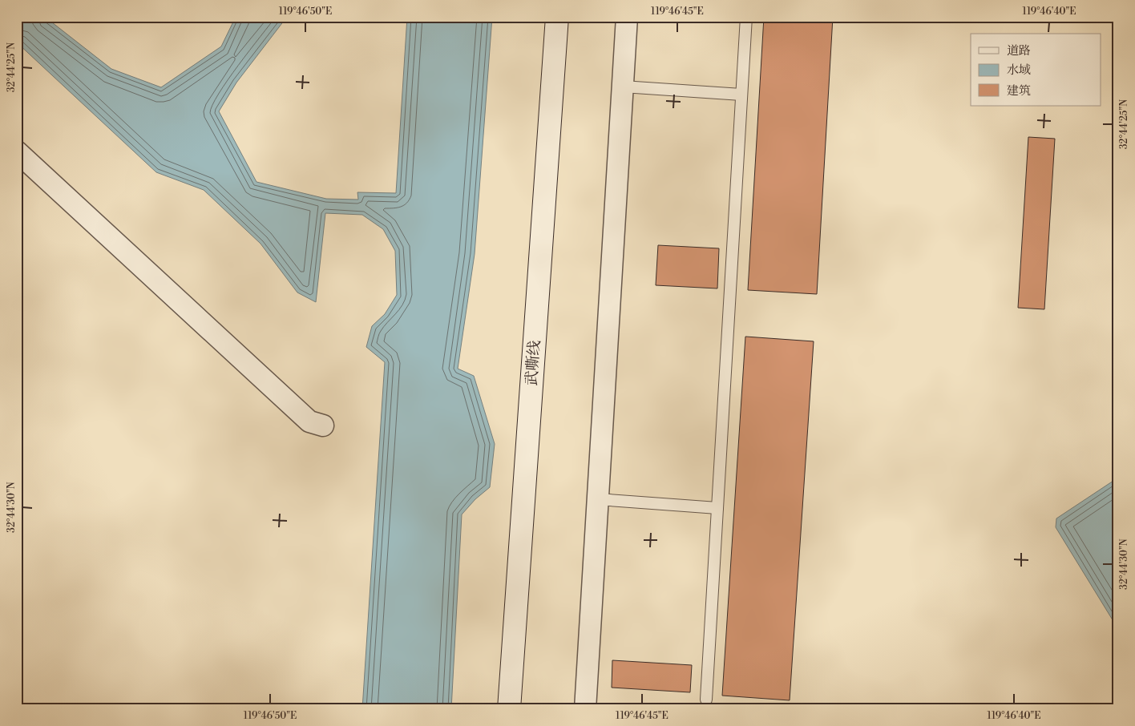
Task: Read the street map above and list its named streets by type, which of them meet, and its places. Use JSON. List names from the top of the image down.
{
  "streets": {
    "main road": ["武嘶线"]
  },
  "legend": ["道路", "水域", "建筑"],
  "coordinates": [
    "119°46'50\"E",
    "119°46'45\"E",
    "119°46'40\"E",
    "32°44'25\"N",
    "32°44'30\"N"
  ]
}
